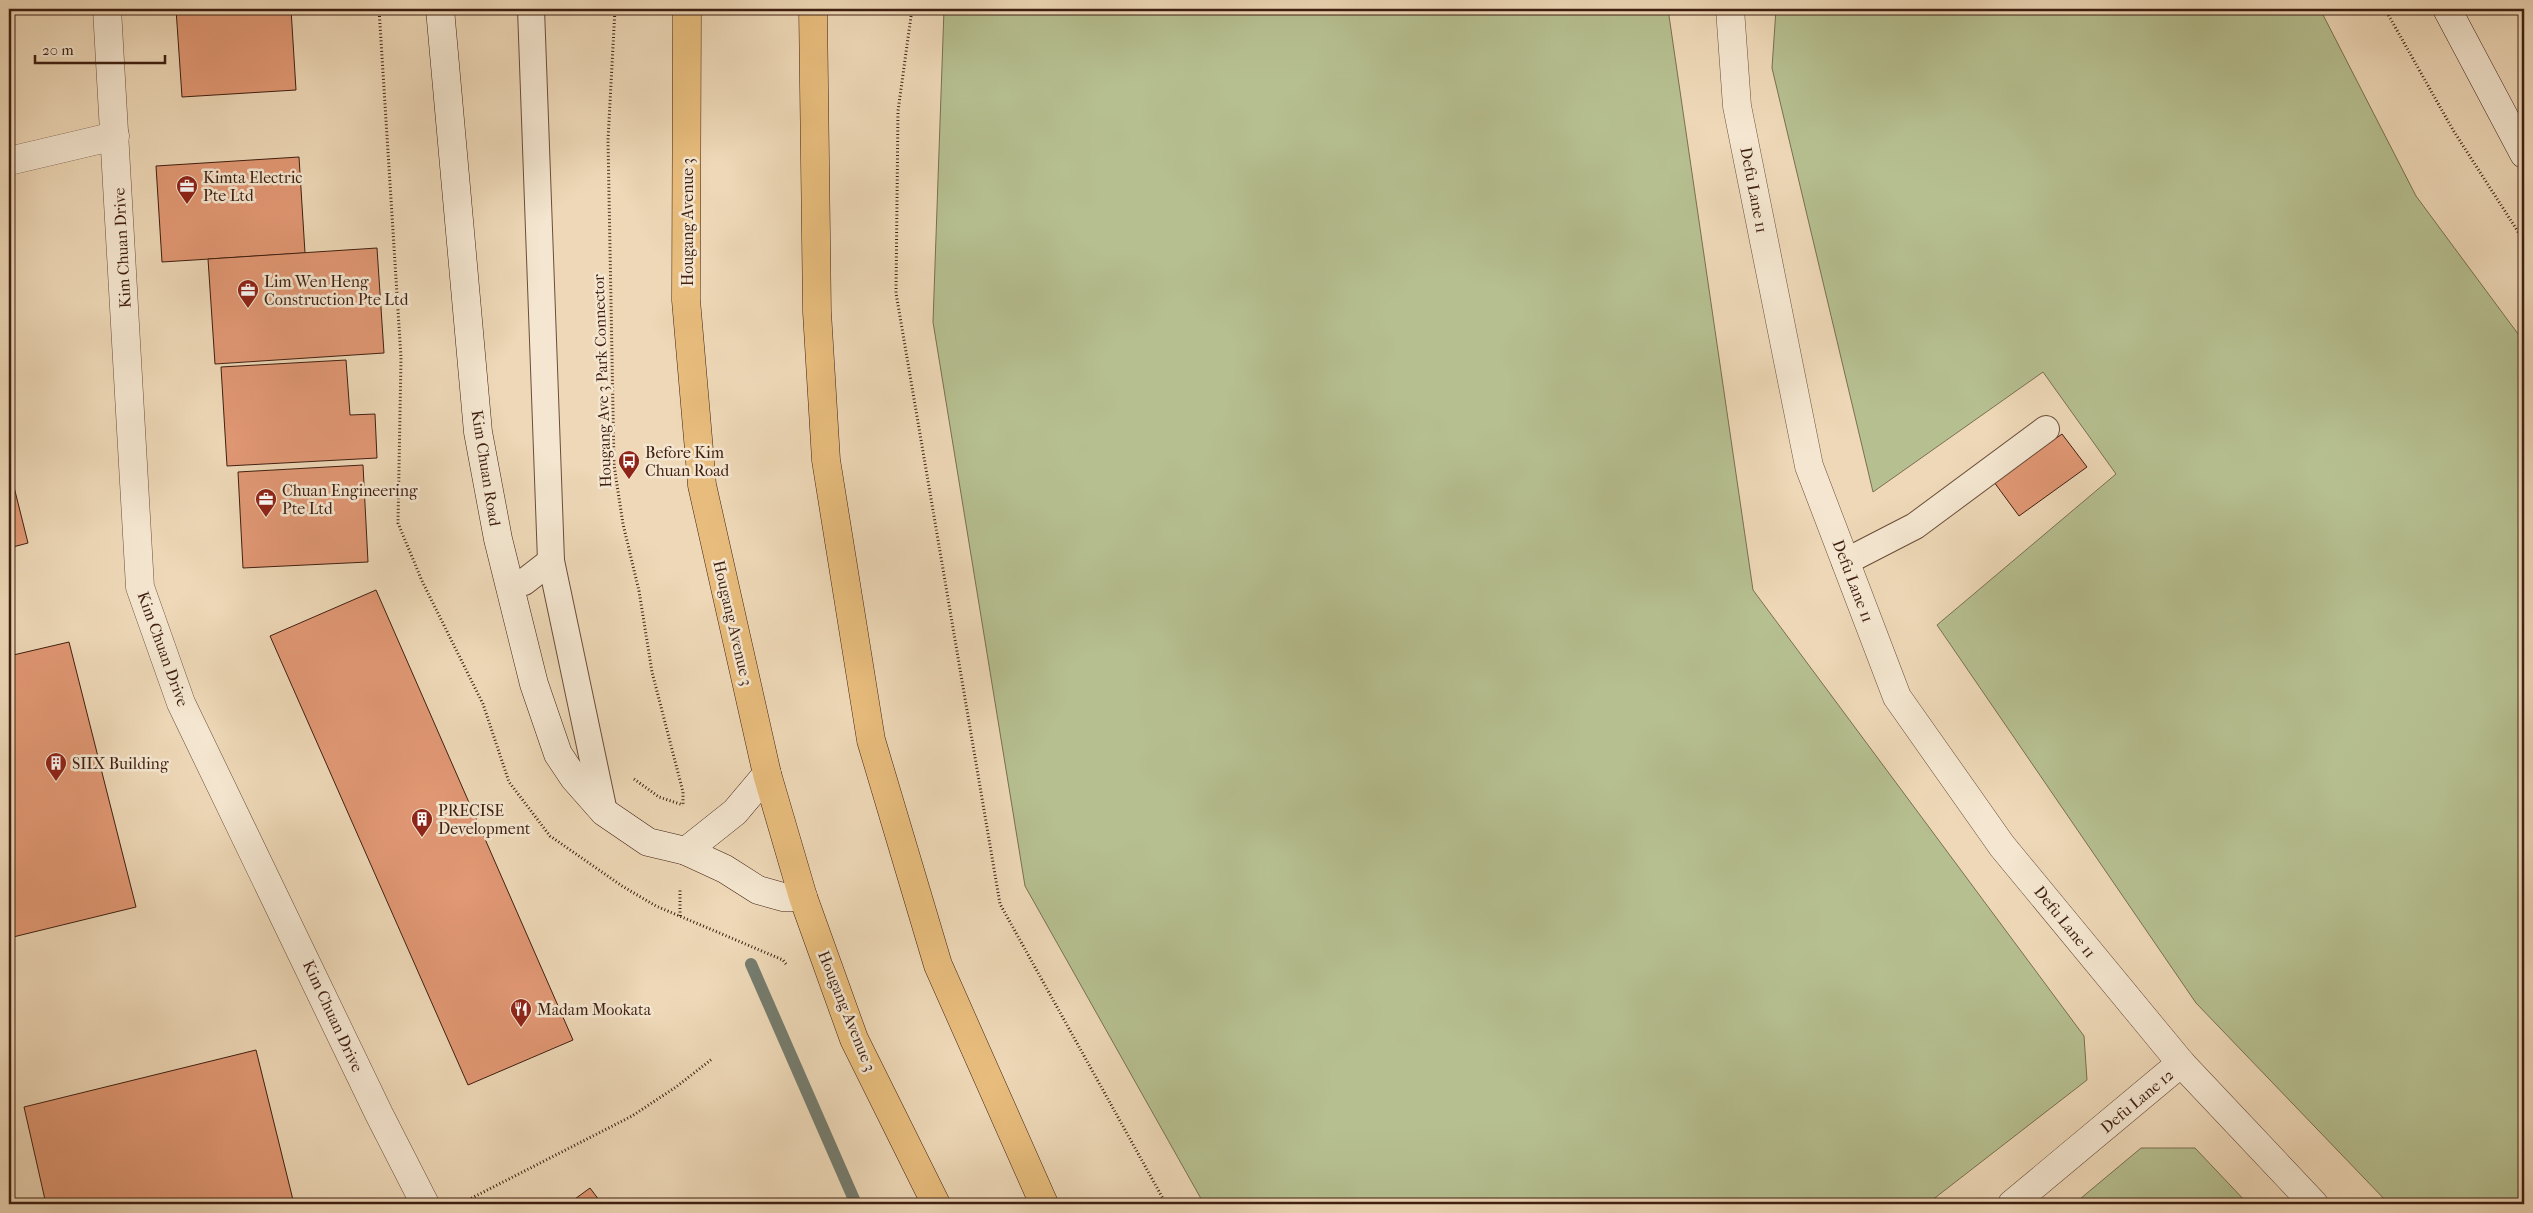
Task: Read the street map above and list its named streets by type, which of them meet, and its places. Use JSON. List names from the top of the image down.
{
  "streets": {
    "highway": ["Hougang Avenue 3"],
    "street": [
      "Defu Lane 11",
      "Kim Chuan Drive",
      "Kim Chuan Road",
      "Defu Lane 12"
    ],
    "path": ["Hougang Ave 3 Park Connector"]
  },
  "crossings": [
    ["Defu Lane 11", "Defu Lane 12"],
    ["Hougang Avenue 3", "Kim Chuan Road"]
  ],
  "places": {
    "office": ["Kimta Electric Pte Ltd", "Lim Wen Heng Construction Pte Ltd", "Chuan Engineering Pte Ltd"],
    "bus stop": ["Before Kim Chuan Road"],
    "building": ["SIIX Building", "PRECISE Development"],
    "restaurant": ["Madam Mookata"]
  },
  "scale_bar": "20 m"
}
